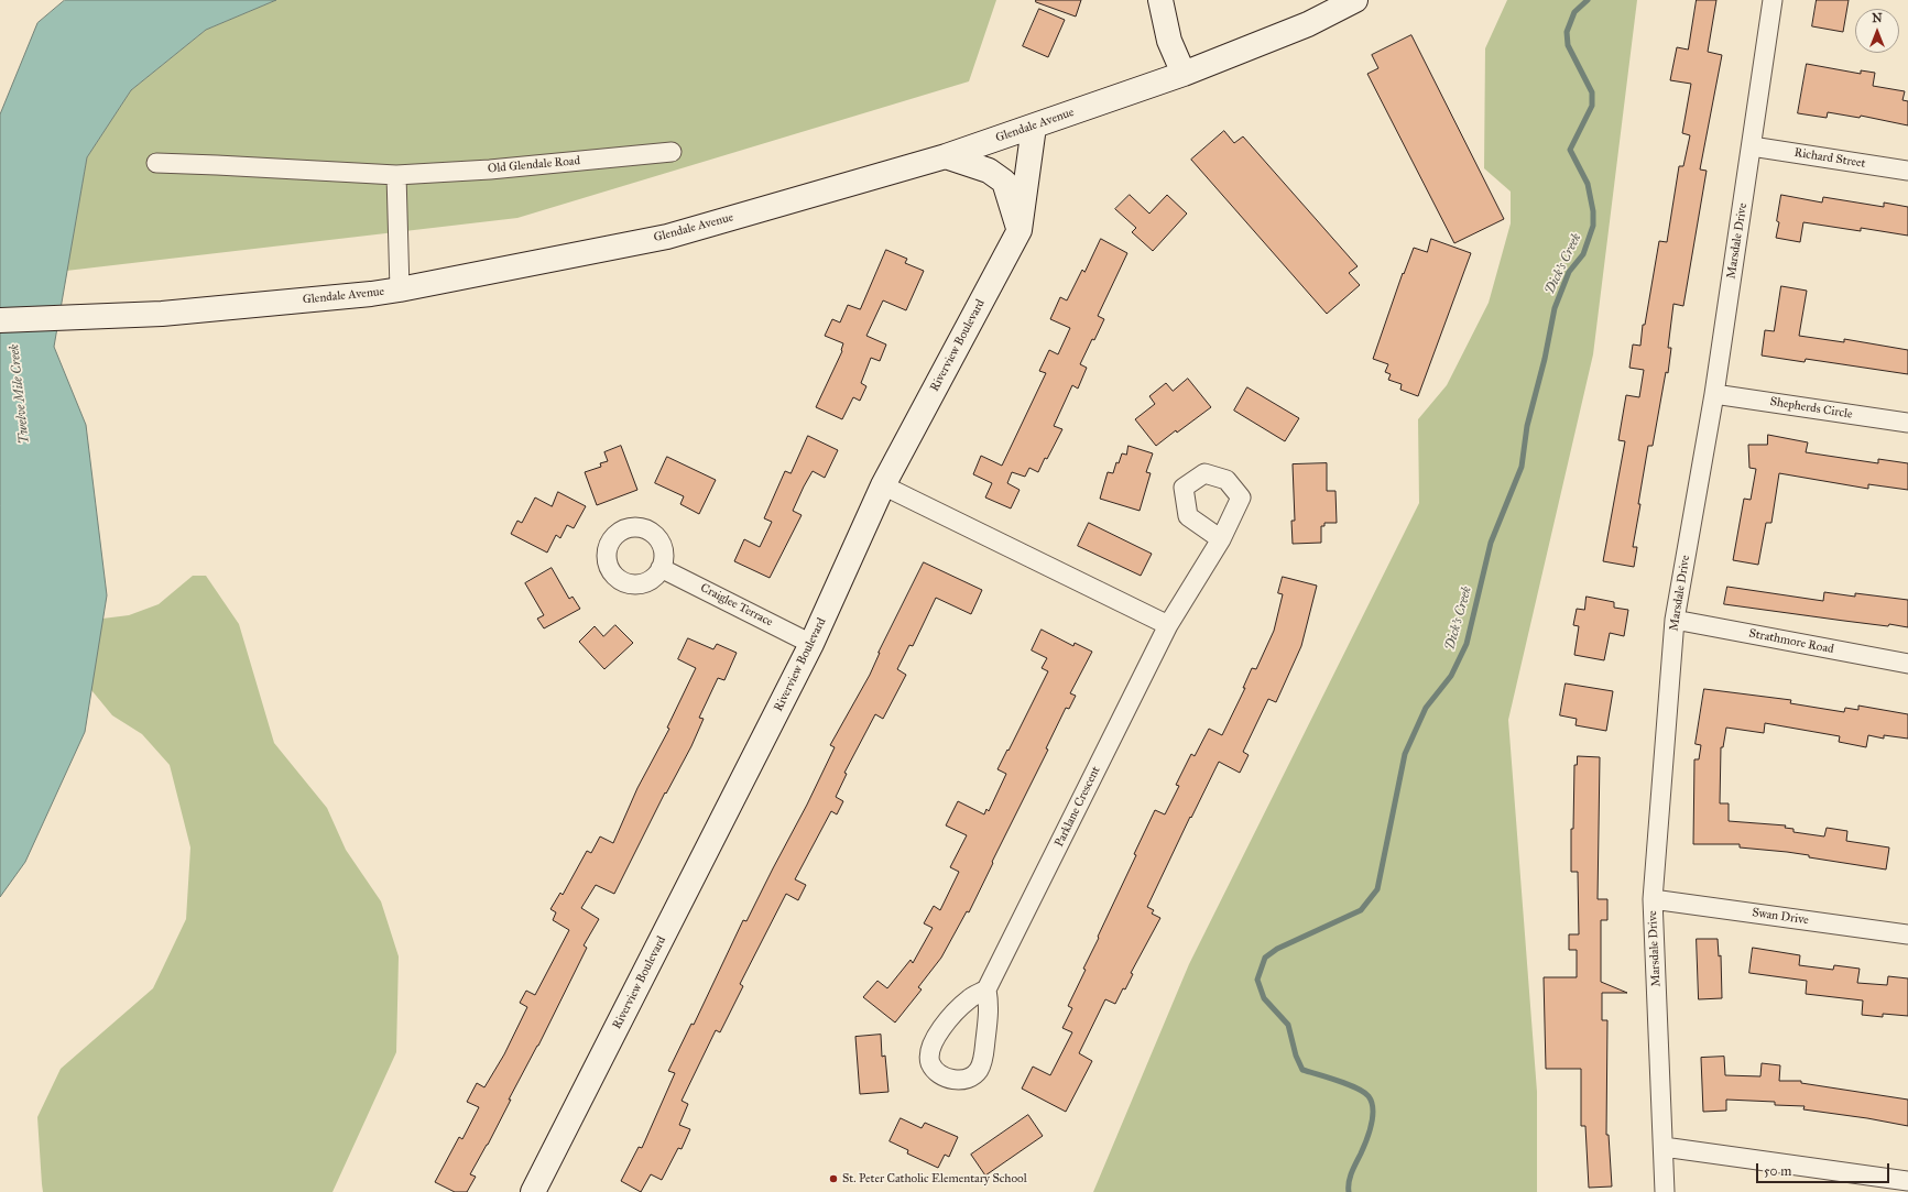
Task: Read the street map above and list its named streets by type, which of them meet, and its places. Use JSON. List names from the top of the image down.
{
  "streets": {
    "main road": ["Glendale Avenue", "Riverview Boulevard"],
    "street": [
      "Richard Street",
      "Old Glendale Road",
      "Marsdale Drive",
      "Shepherds Circle",
      "Craiglee Terrace",
      "Strathmore Road",
      "Parklane Crescent",
      "Swan Drive"
    ]
  },
  "crossings": [
    ["Glendale Avenue", "Riverview Boulevard"],
    ["Richard Street", "Marsdale Drive"],
    ["Marsdale Drive", "Shepherds Circle"],
    ["Marsdale Drive", "Strathmore Road"],
    ["Marsdale Drive", "Swan Drive"],
    ["Riverview Boulevard", "Craiglee Terrace"]
  ],
  "water": ["Dick's Creek", "Twelve Mile Creek"],
  "places": ["St. Peter Catholic Elementary School"],
  "scale_bar": "50 m",
  "north": "top"
}
